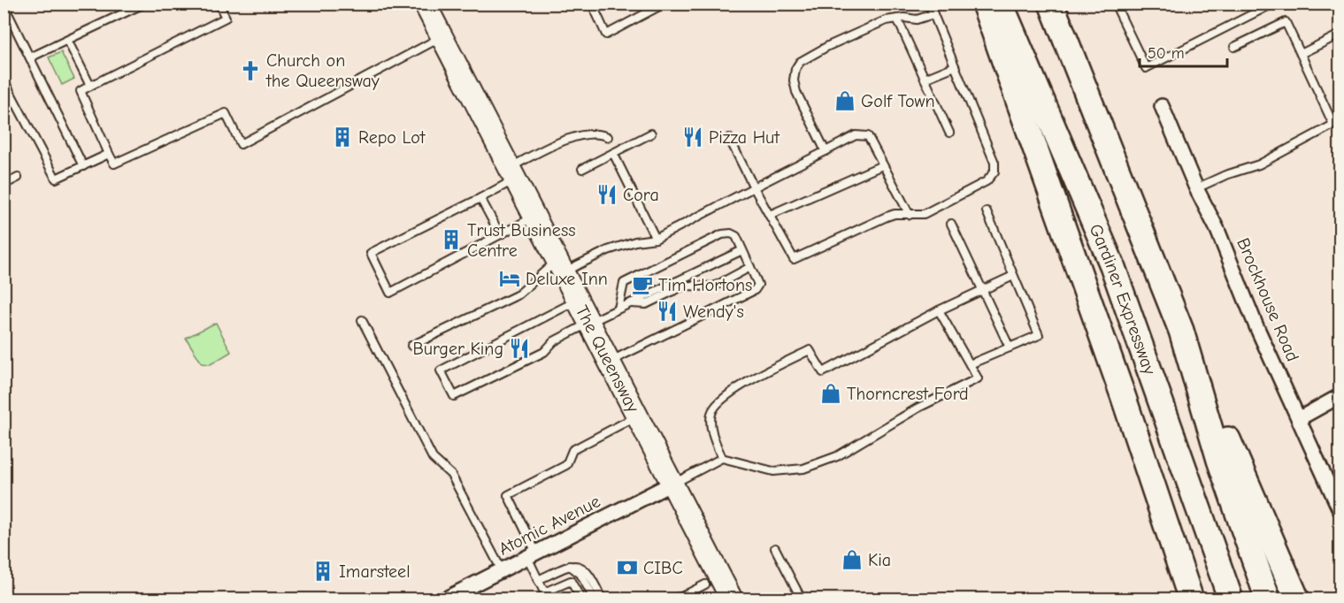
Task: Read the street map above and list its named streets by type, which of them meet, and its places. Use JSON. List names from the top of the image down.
{
  "streets": {
    "highway": ["Gardiner Expressway"],
    "main road": ["The Queensway"],
    "street": ["Brockhouse Road", "Atomic Avenue"]
  },
  "crossings": [
    ["The Queensway", "Atomic Avenue"]
  ],
  "places": {
    "church": ["Church on the Queensway"],
    "shop": ["Golf Town", "Thorncrest Ford", "Kia"],
    "building": ["Repo Lot", "Trust Business Centre", "Imarsteel"],
    "restaurant": [
      "Pizza Hut",
      "Cora",
      "Wendy's",
      "Burger King"
    ],
    "hotel": ["Deluxe Inn"],
    "cafe": ["Tim Hortons"],
    "bank": ["CIBC"]
  },
  "scale_bar": "50 m"
}
